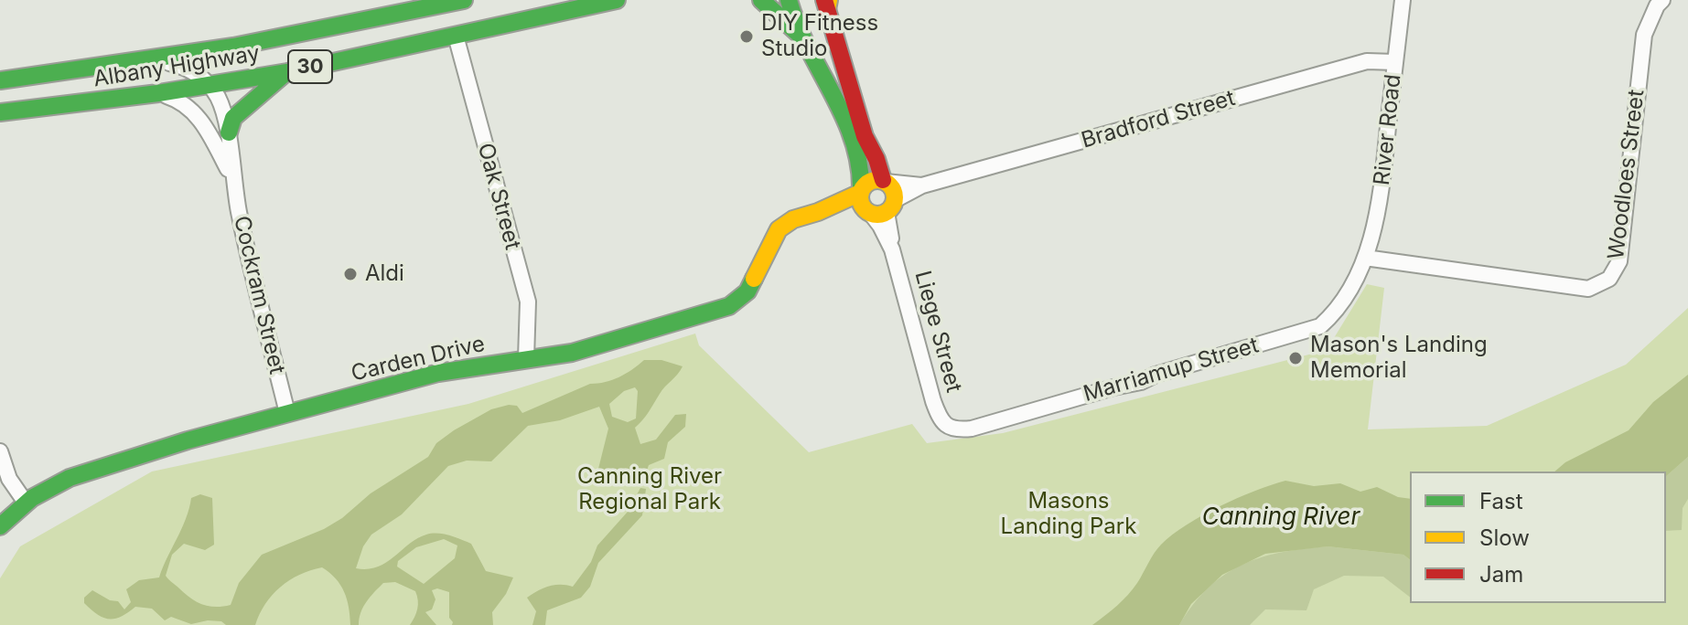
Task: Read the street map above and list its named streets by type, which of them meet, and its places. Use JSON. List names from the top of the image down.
{
  "streets": {
    "main road": [
      "Albany Highway",
      "30",
      "Liege Street",
      "Carden Drive"
    ],
    "street": [
      "Bradford Street",
      "River Road",
      "Woodloes Street",
      "Oak Street",
      "Cockram Street",
      "Marriamup Street"
    ]
  },
  "crossings": [
    ["Albany Highway", "Oak Street"],
    ["Albany Highway", "Cockram Street"],
    ["Bradford Street", "River Road"],
    ["Bradford Street", "Liege Street"],
    ["Bradford Street", "Carden Drive"],
    ["River Road", "Woodloes Street"],
    ["River Road", "Marriamup Street"],
    ["Woodloes Street", "Marriamup Street"],
    ["Oak Street", "Carden Drive"],
    ["Cockram Street", "Carden Drive"],
    ["Liege Street", "Carden Drive"],
    ["Liege Street", "Marriamup Street"]
  ],
  "water": ["Canning River"],
  "parks": ["Canning River Regional Park", "Masons Landing Park"],
  "places": ["DIY Fitness Studio", "Aldi", "Mason's Landing Memorial"],
  "legend": ["Fast", "Slow", "Jam"]
}
